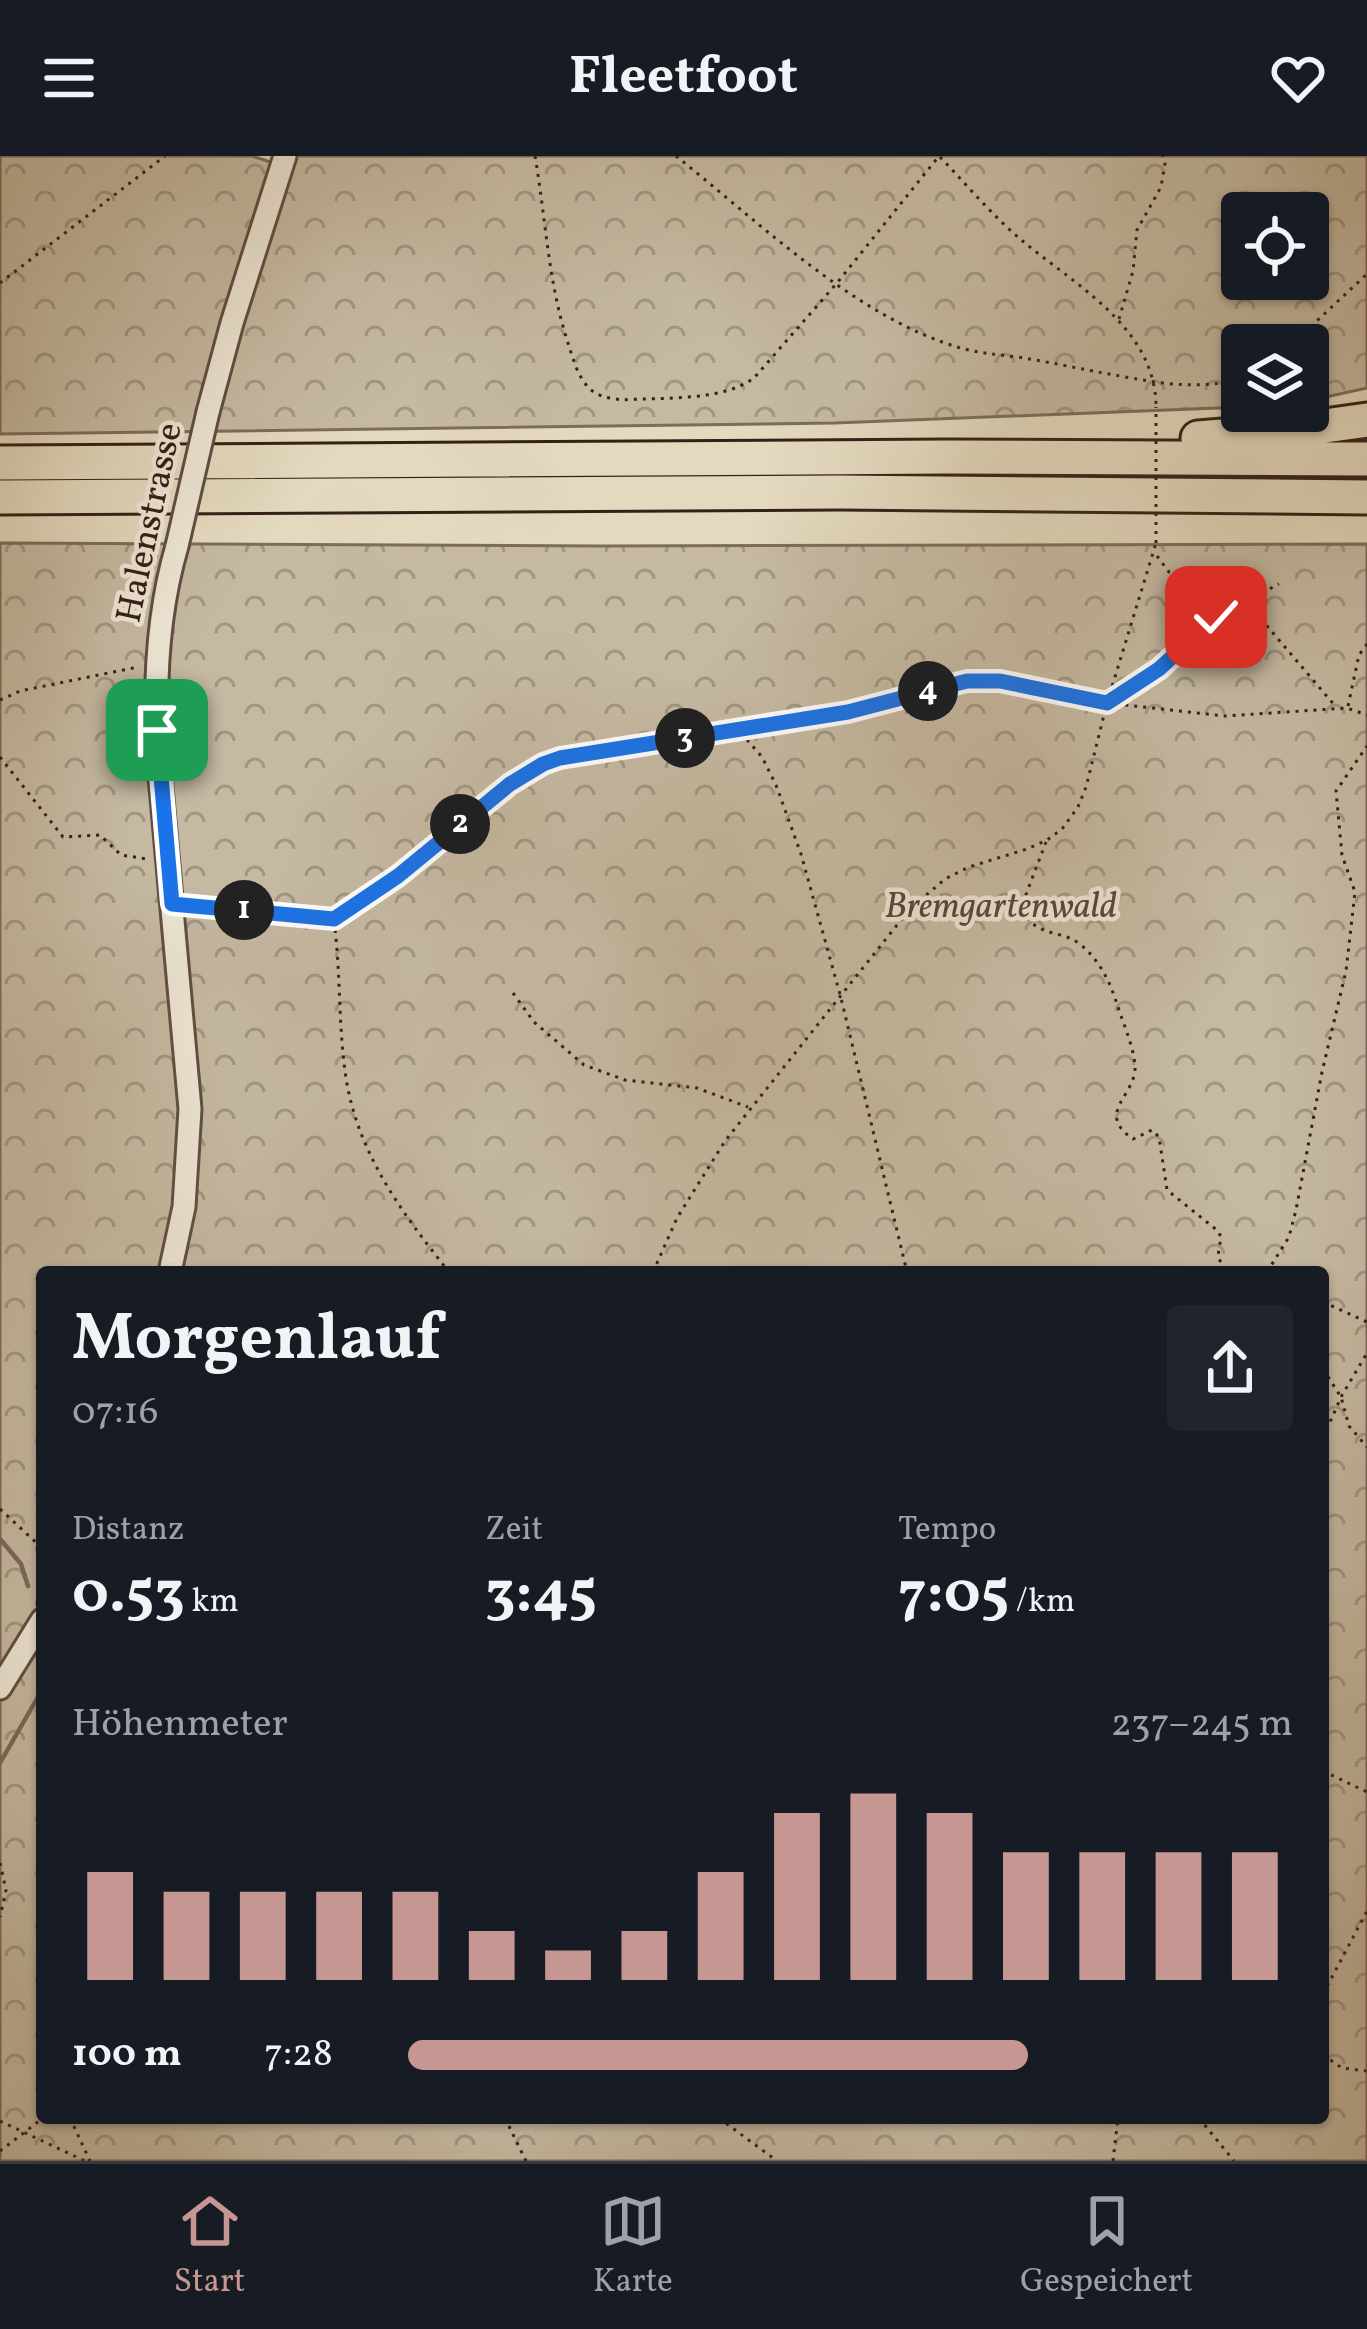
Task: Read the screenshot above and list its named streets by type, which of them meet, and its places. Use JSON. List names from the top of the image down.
{
  "streets": {
    "street": ["Halenstrasse"]
  },
  "parks": ["Bremgartenwald"],
  "page": {
    "header": "Fleetfoot",
    "pins": [
      "4",
      "3",
      "2",
      "1"
    ],
    "heading": ["Morgenlauf", "07:16"],
    "stats": [
      ["Distanz", "0.53 km"],
      ["Zeit", "3:45"],
      ["Tempo", "7:05 /km"]
    ],
    "chart": ["Höhenmeter", "237–245 m"],
    "list": [
      {
        "name": "100 m",
        "note": "7:28"
      }
    ],
    "tabs": ["Start", "Karte", "Gespeichert"]
  }
}
